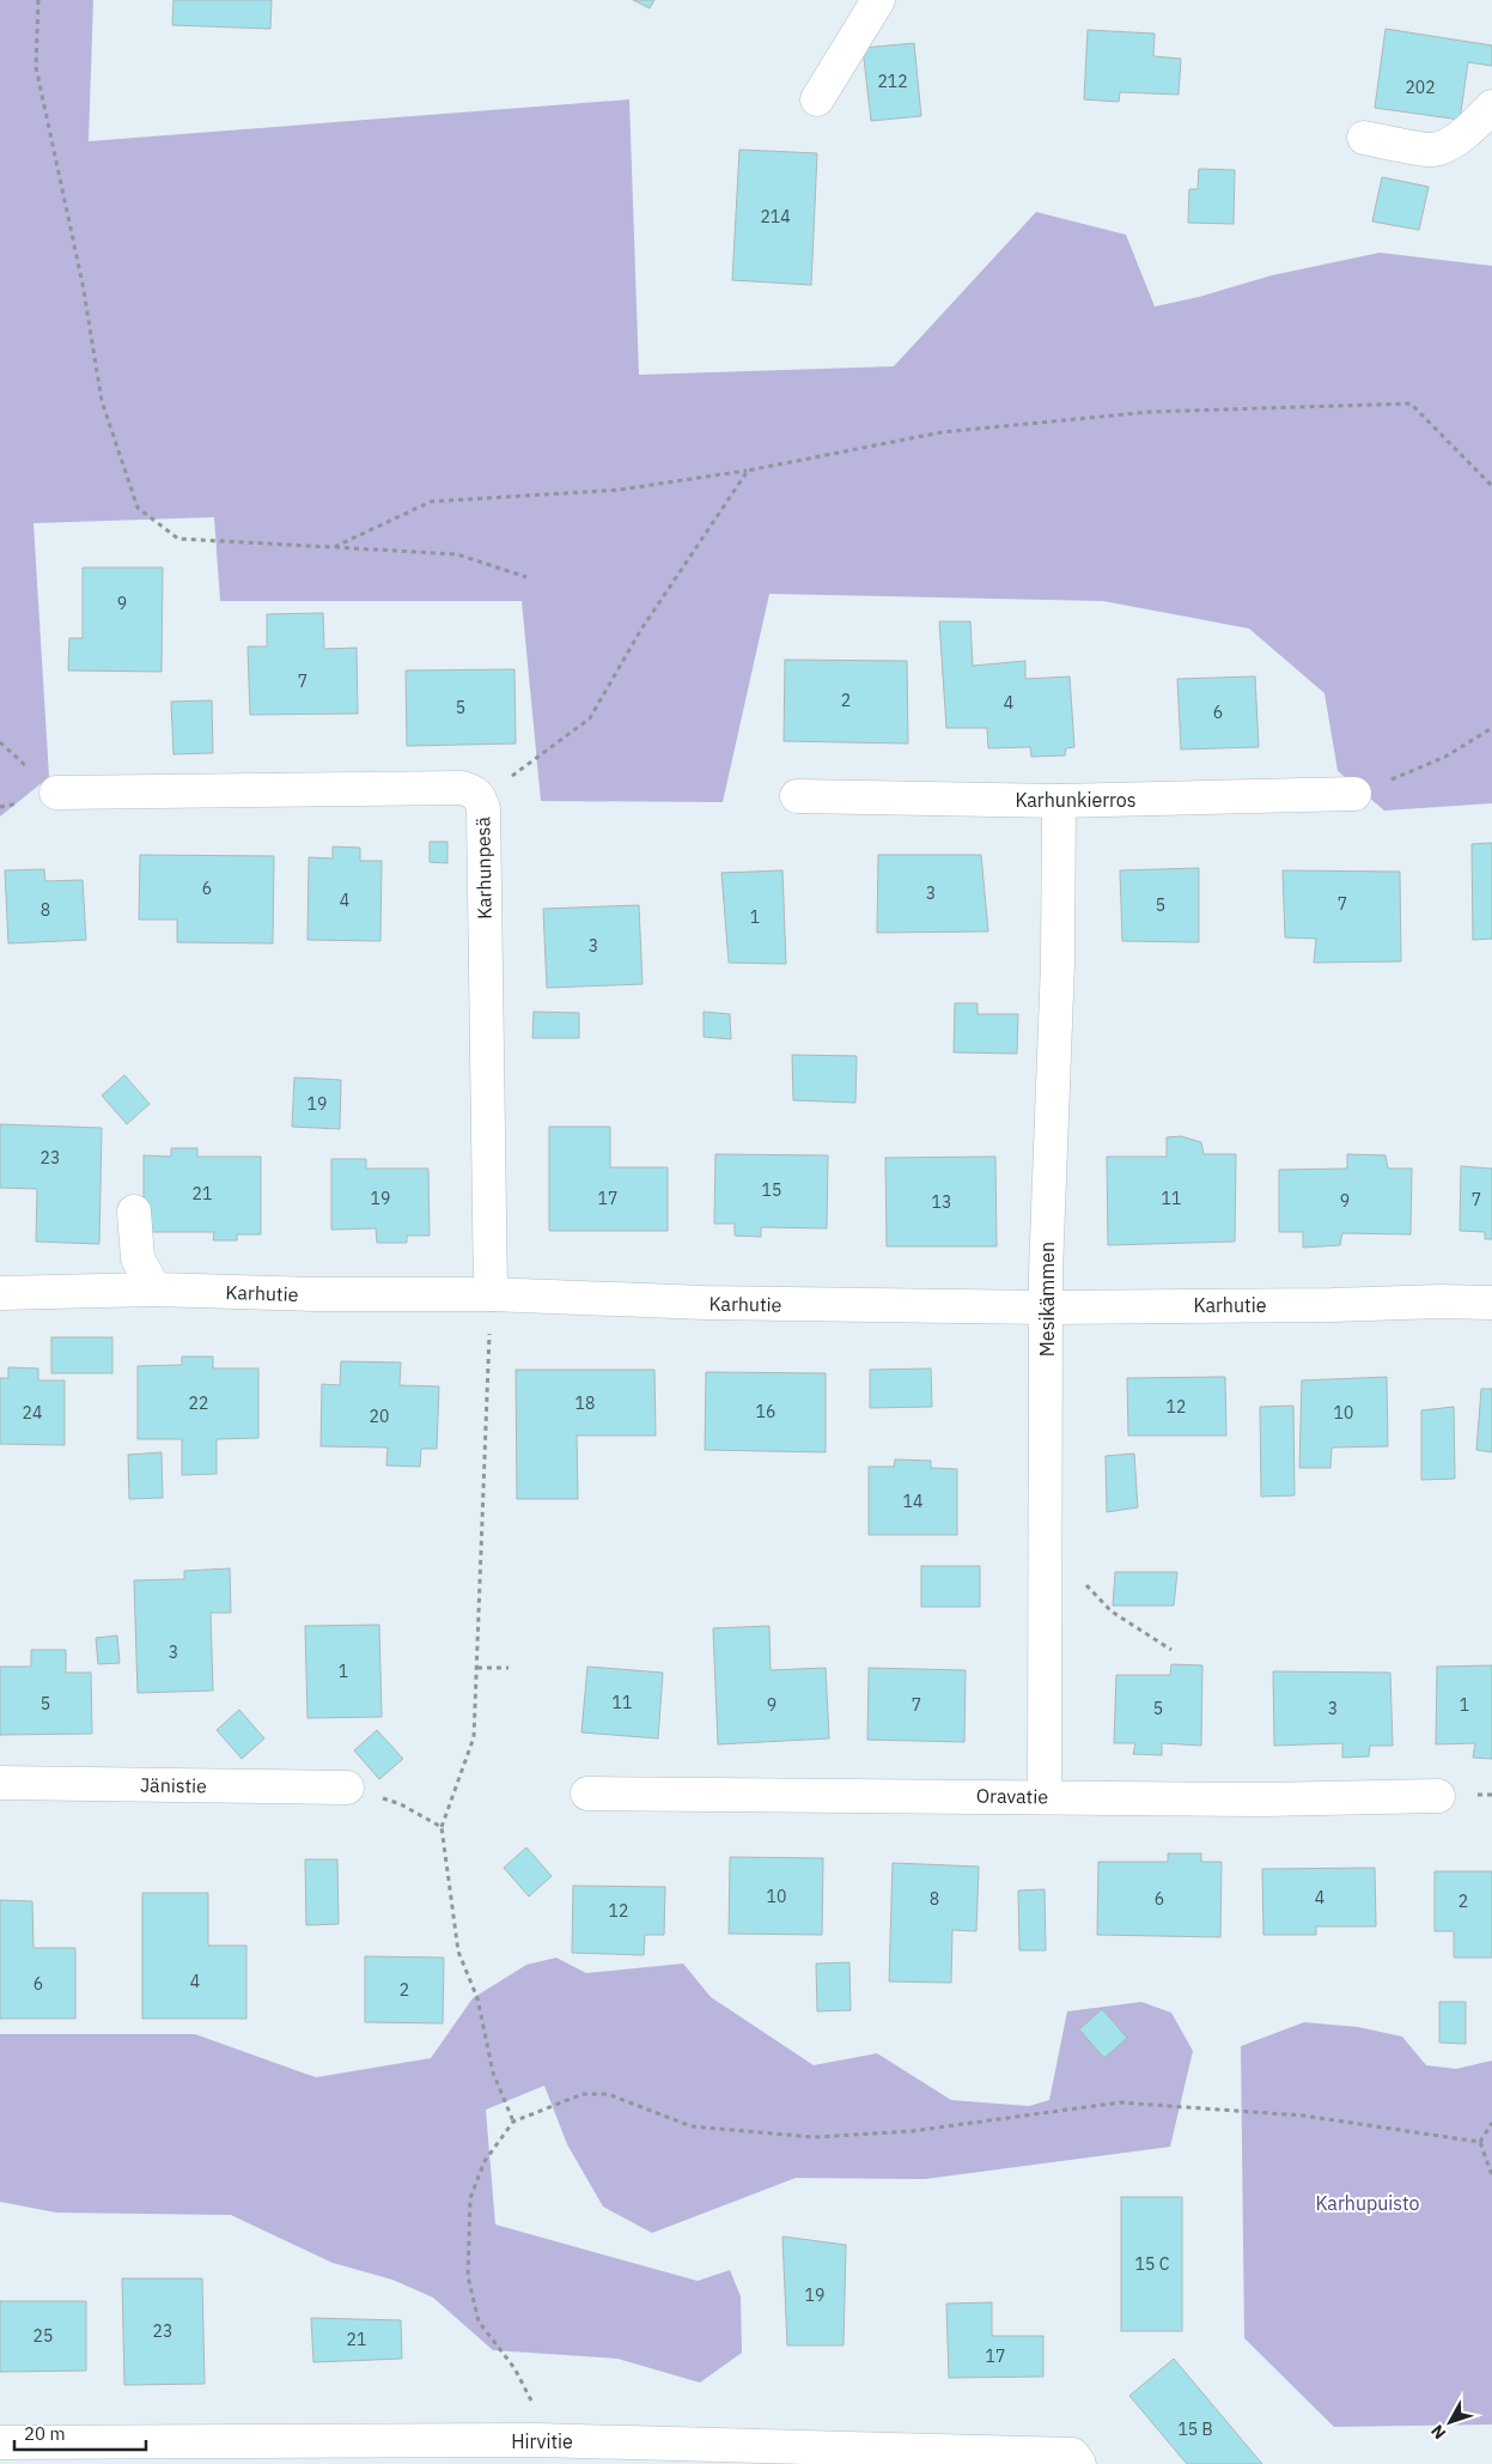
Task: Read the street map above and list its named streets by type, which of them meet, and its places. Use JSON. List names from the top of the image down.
{
  "streets": {
    "street": [
      "Karhunkierros",
      "Karhunpesä",
      "Karhutie",
      "Mesikämmen",
      "Jänistie",
      "Oravatie",
      "Hirvitie"
    ]
  },
  "crossings": [
    ["Karhunkierros", "Mesikämmen"],
    ["Karhunpesä", "Karhutie"],
    ["Karhutie", "Mesikämmen"],
    ["Mesikämmen", "Oravatie"]
  ],
  "parks": ["Karhupuisto"],
  "house_numbers": [
    "212",
    "202",
    "214",
    "9",
    "7",
    "2",
    "4",
    "5",
    "6",
    "6",
    "3",
    "4",
    "7",
    "5",
    "8",
    "1",
    "3",
    "19",
    "23",
    "15",
    "21",
    "19",
    "17",
    "11",
    "7",
    "9",
    "13",
    "22",
    "18",
    "12",
    "16",
    "24",
    "10",
    "20",
    "14",
    "3",
    "1",
    "11",
    "5",
    "9",
    "7",
    "1",
    "5",
    "3",
    "10",
    "4",
    "8",
    "6",
    "2",
    "12",
    "4",
    "6",
    "2",
    "15 C",
    "19",
    "23",
    "25",
    "21",
    "17",
    "15 B"
  ],
  "scale_bar": "20 m",
  "north": "bottom left"
}
